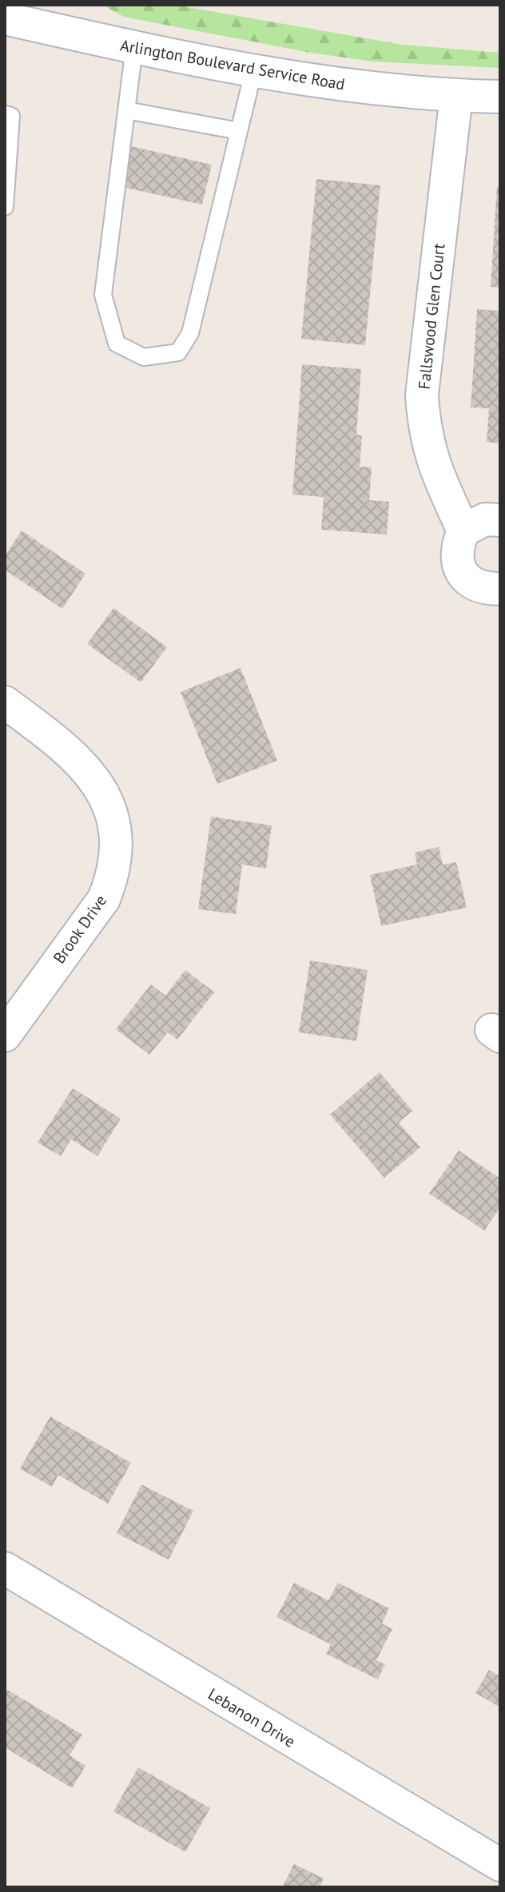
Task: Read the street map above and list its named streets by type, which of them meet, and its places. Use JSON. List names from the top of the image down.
{
  "streets": {
    "street": [
      "Arlington Boulevard Service Road",
      "Fallswood Glen Court",
      "Brook Drive",
      "Lebanon Drive"
    ]
  },
  "crossings": [
    ["Arlington Boulevard Service Road", "Fallswood Glen Court"]
  ]
}
